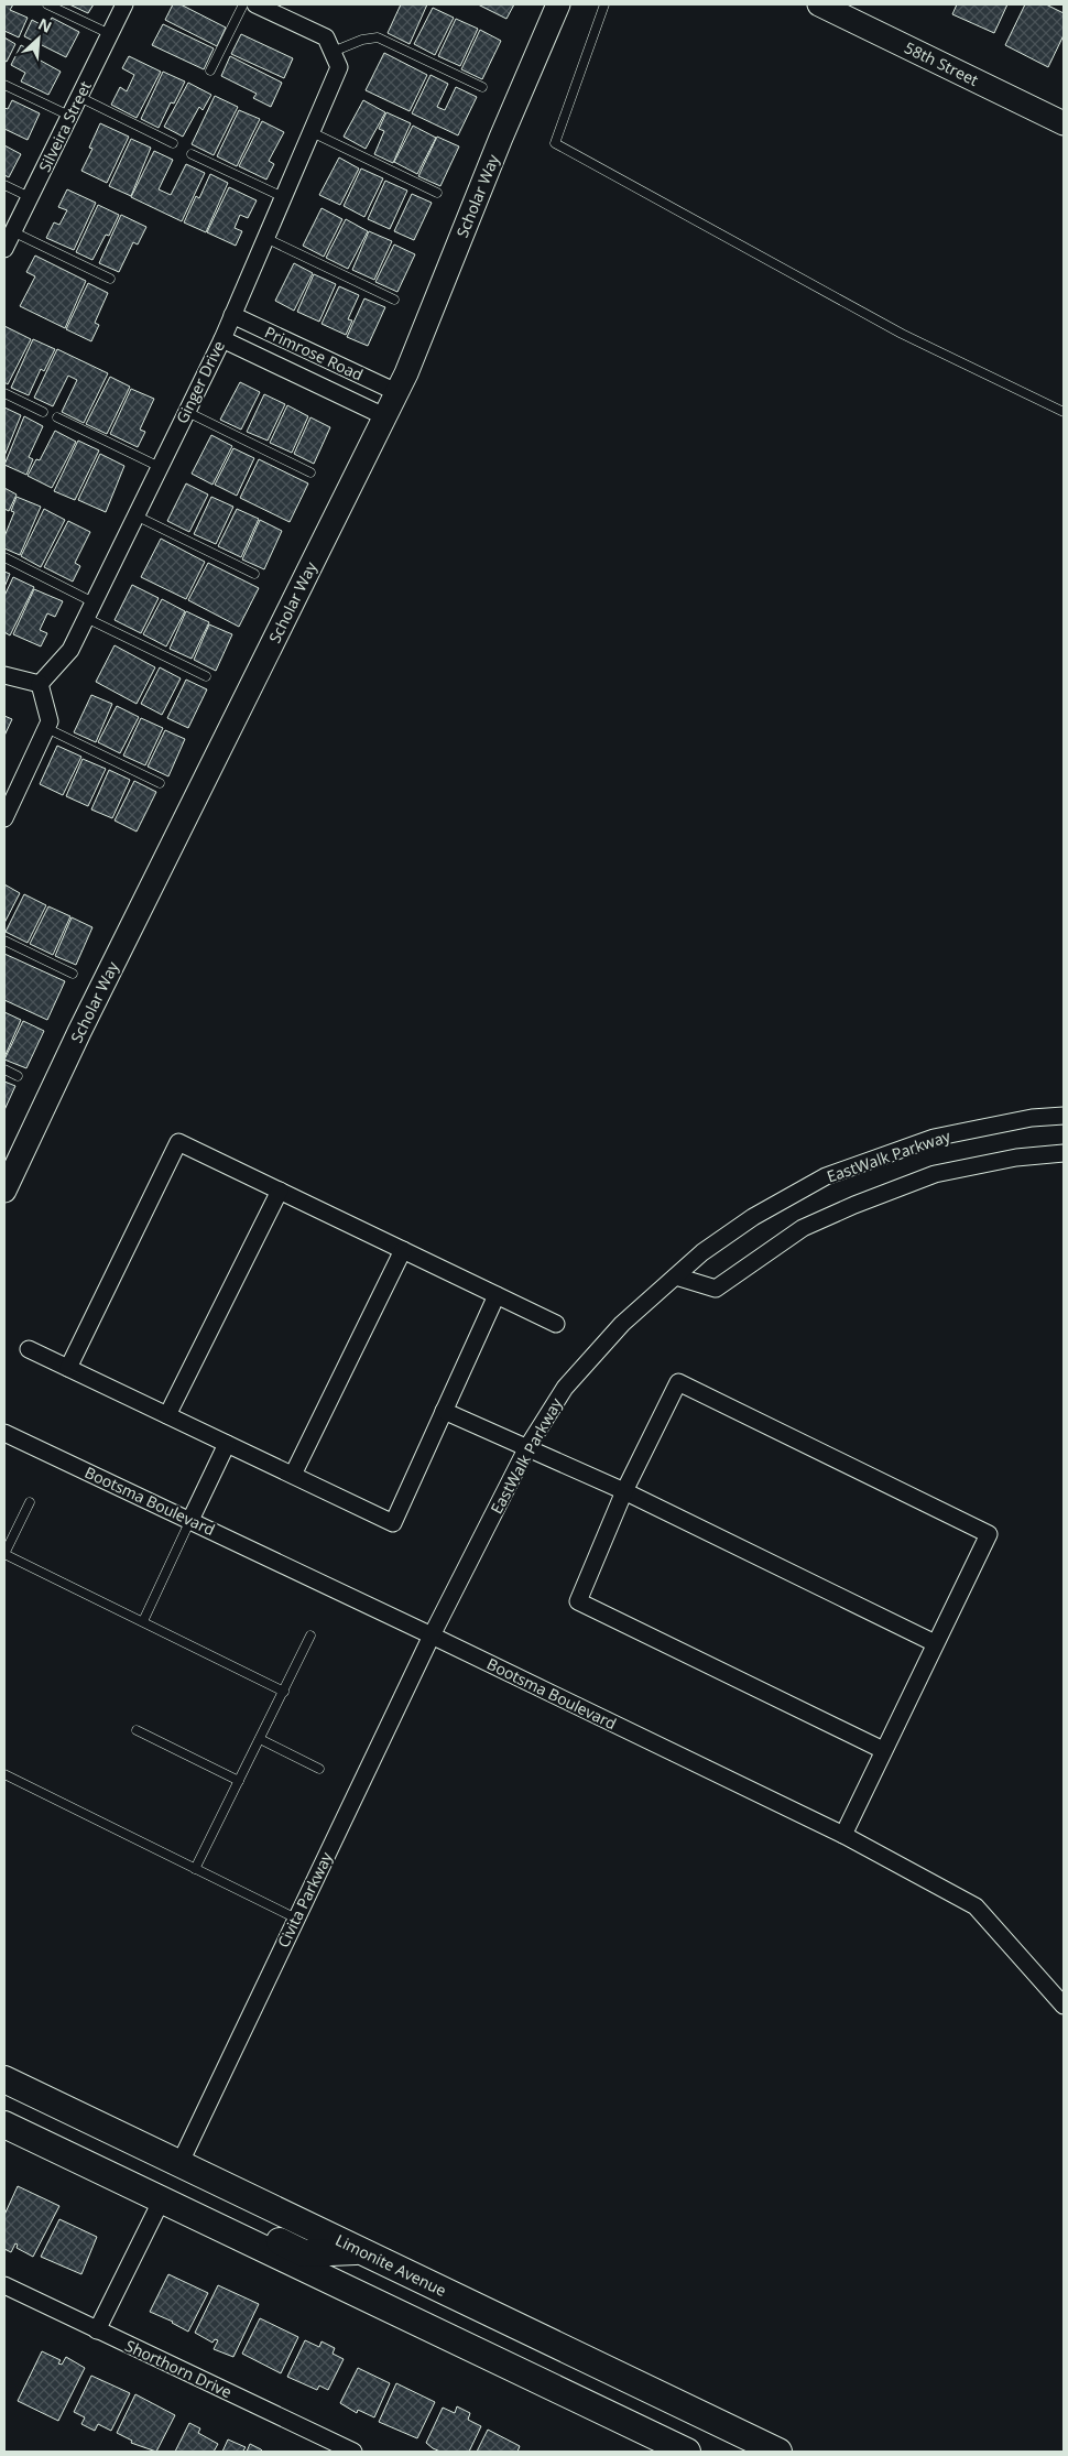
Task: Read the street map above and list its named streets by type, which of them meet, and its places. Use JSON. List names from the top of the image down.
{
  "streets": {
    "main road": ["Limonite Avenue"],
    "street": [
      "58th Street",
      "Silveira Street",
      "Scholar Way",
      "Primrose Road",
      "Ginger Drive",
      "EastWalk Parkway",
      "Bootsma Boulevard",
      "Civita Parkway",
      "Shorthorn Drive"
    ]
  },
  "crossings": [
    ["Scholar Way", "Primrose Road"],
    ["Primrose Road", "Ginger Drive"],
    ["EastWalk Parkway", "Bootsma Boulevard"],
    ["EastWalk Parkway", "Civita Parkway"],
    ["Bootsma Boulevard", "Civita Parkway"],
    ["Civita Parkway", "Limonite Avenue"]
  ],
  "north": "top right"
}
